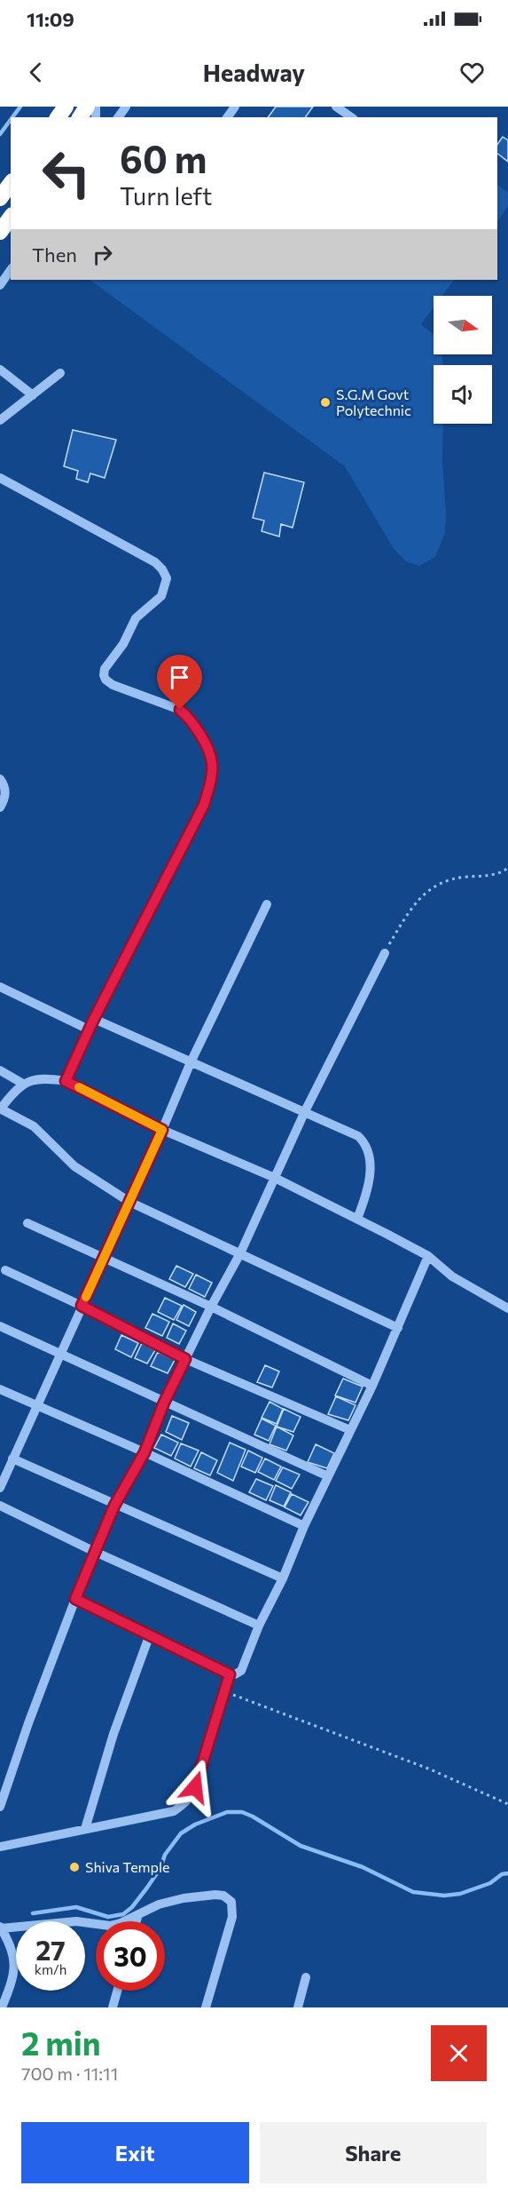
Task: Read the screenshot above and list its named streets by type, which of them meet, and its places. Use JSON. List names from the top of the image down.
{
  "places": ["S.G.M Govt Polytechnic", "Shiva Temple"],
  "north": "right",
  "page": {
    "status": "11:09",
    "header": "Headway",
    "turn": ["60 m", "Turn left"],
    "then": "Then",
    "speed": "27 km/h",
    "limit": "30",
    "heading": ["2 min", "700 m · 11:11"],
    "buttons": ["Exit", "Share"]
  }
}
